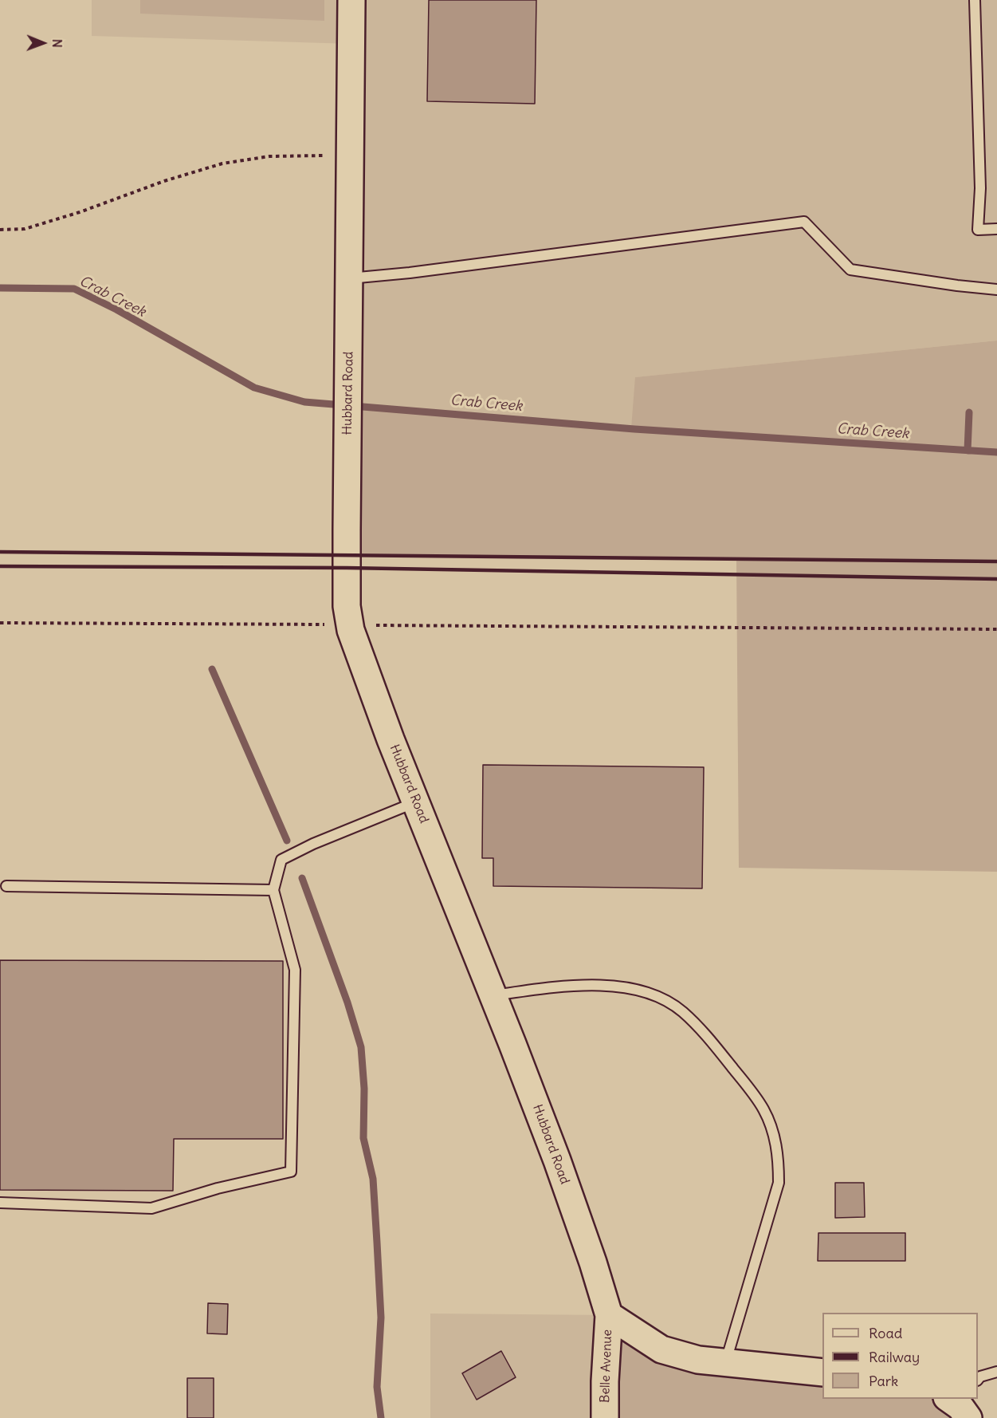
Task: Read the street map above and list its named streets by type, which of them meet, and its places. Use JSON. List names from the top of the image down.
{
  "streets": {
    "street": ["Hubbard Road", "Belle Avenue"]
  },
  "crossings": [
    ["Hubbard Road", "Belle Avenue"]
  ],
  "water": ["Crab Creek"],
  "legend": ["Road", "Railway", "Park"],
  "north": "right"
}
